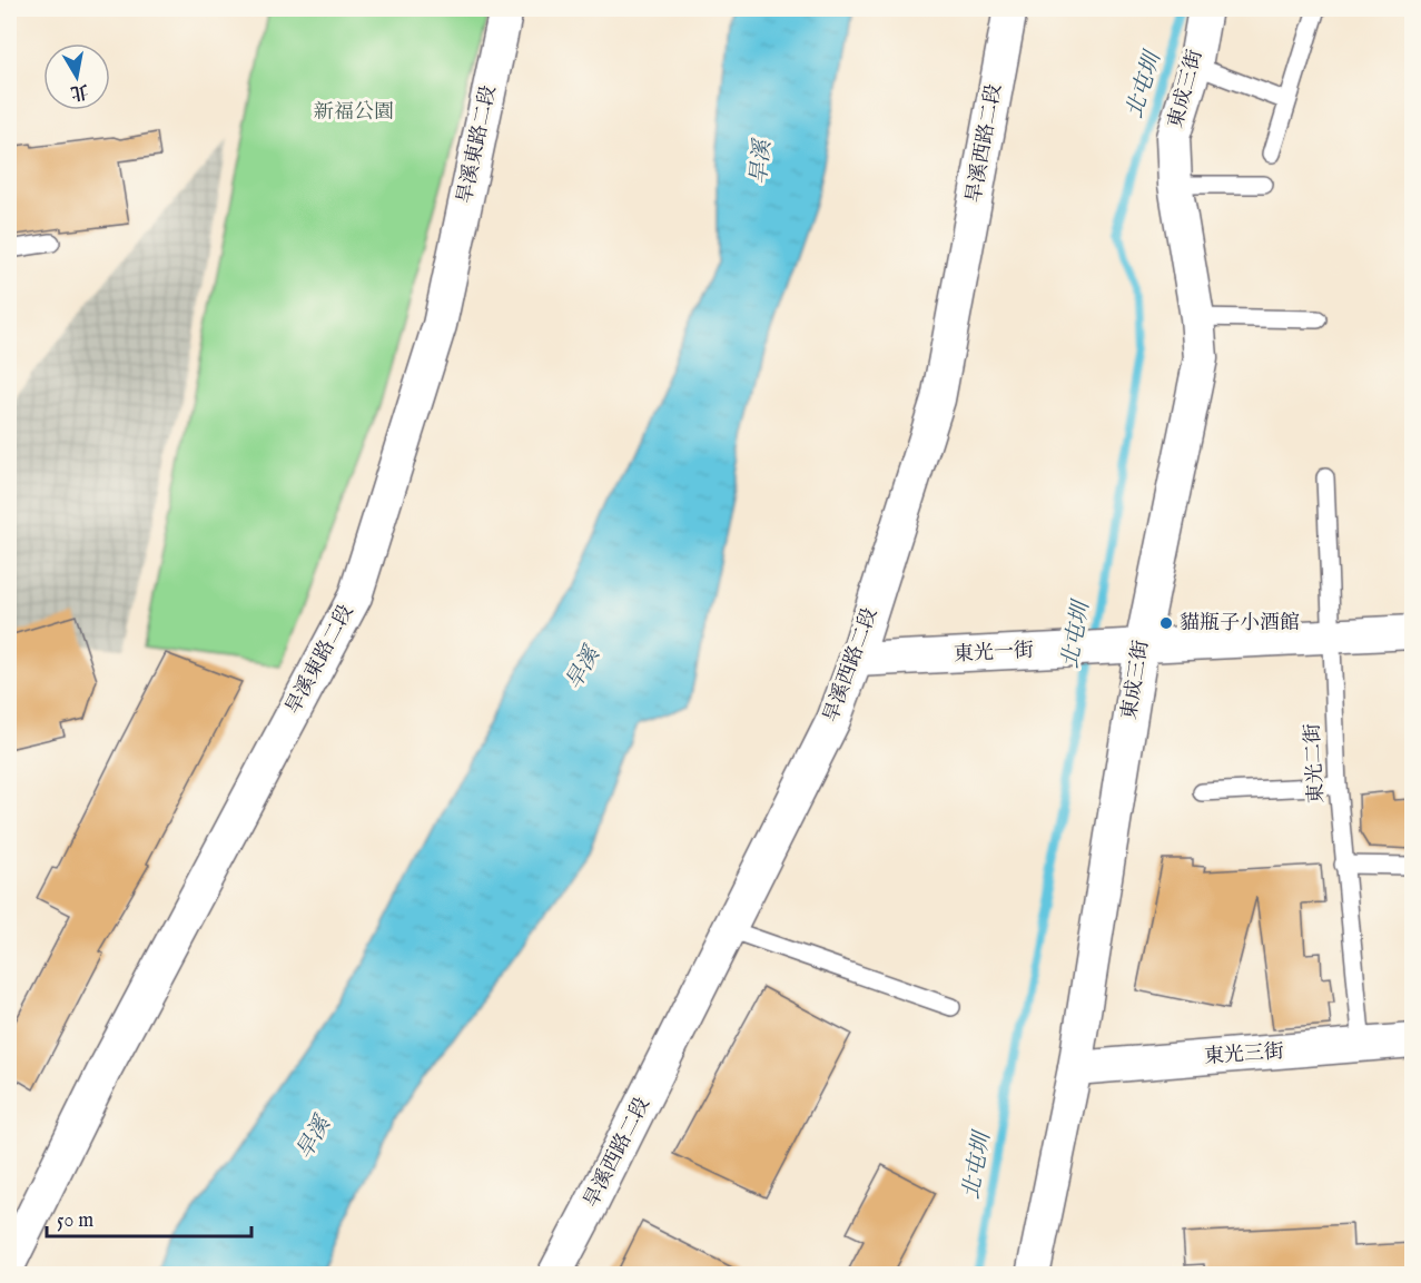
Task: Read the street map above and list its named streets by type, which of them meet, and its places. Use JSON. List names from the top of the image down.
{
  "streets": {
    "street": [
      "東成三街",
      "旱溪西路二段",
      "旱溪東路二段",
      "東光一街",
      "東光三街"
    ],
    "lane": ["東光二街"]
  },
  "crossings": [
    ["東成三街", "東光一街"],
    ["東成三街", "東光三街"],
    ["旱溪西路二段", "東光一街"],
    ["東光一街", "東光二街"],
    ["東光二街", "東光三街"]
  ],
  "water": ["北屯圳", "旱溪"],
  "parks": ["新福公園"],
  "places": ["貓瓶子小酒館"],
  "scale_bar": "50 m",
  "north": "bottom"
}
